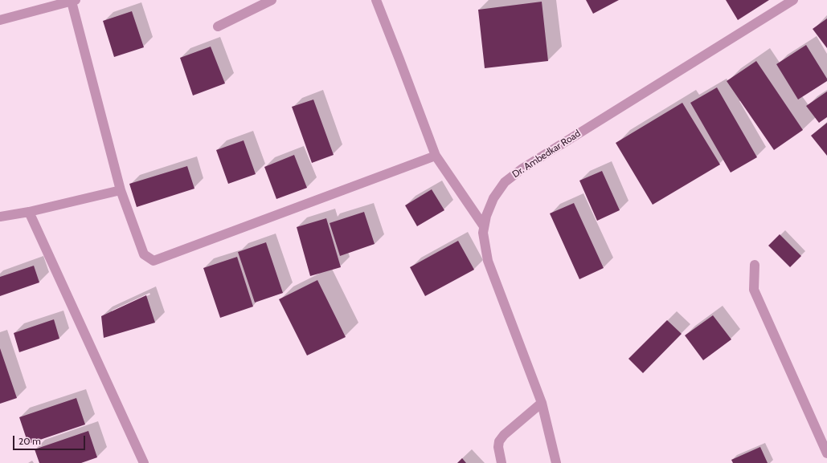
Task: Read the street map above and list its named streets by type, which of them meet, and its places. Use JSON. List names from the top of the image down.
{
  "streets": {
    "street": ["Dr. Ambedkar Road"]
  },
  "scale_bar": "20 m"
}
